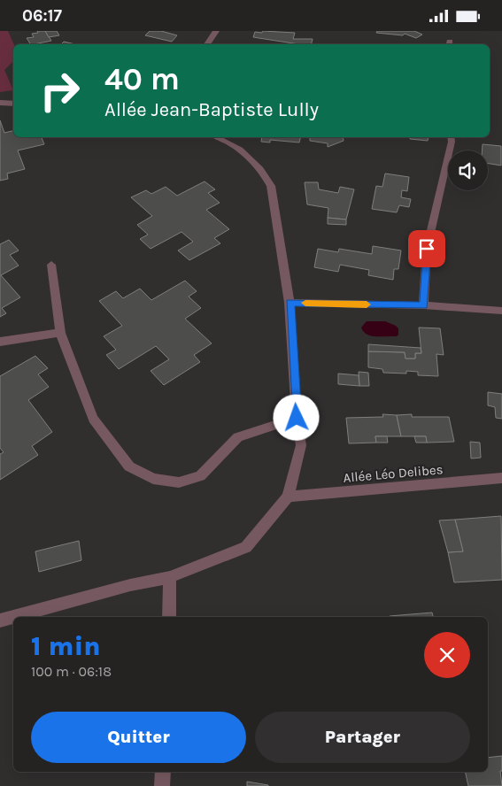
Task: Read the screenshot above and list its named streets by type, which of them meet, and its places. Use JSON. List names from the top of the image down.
{
  "streets": {
    "street": ["Allée Léo Delibes"]
  },
  "page": {
    "status": "06:17",
    "turn": ["40 m", "Allée Jean-Baptiste Lully"],
    "heading": ["1 min", "100 m · 06:18"],
    "buttons": ["Quitter", "Partager"]
  }
}
